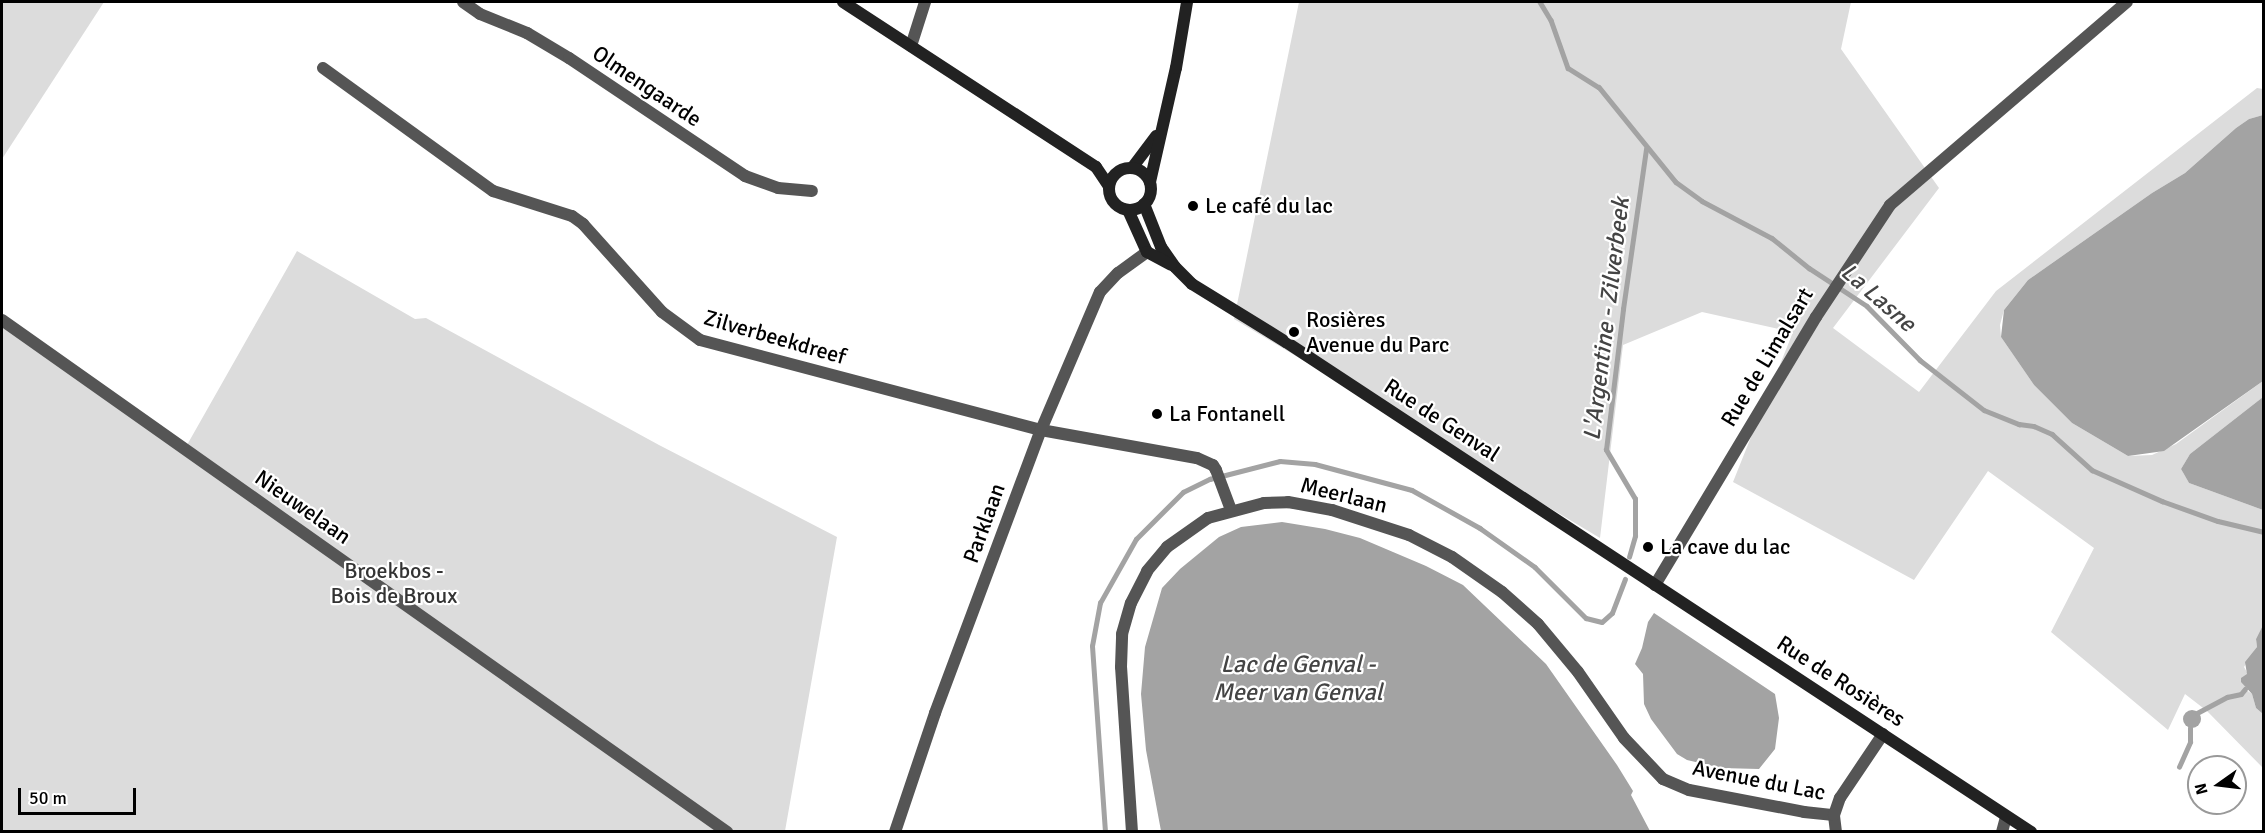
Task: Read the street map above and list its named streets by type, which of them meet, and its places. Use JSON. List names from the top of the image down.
{
  "streets": {
    "street": [
      "Olmengaarde",
      "Zilverbeekdreef",
      "Rue de Limalsart",
      "Rue de Genval",
      "Meerlaan",
      "Nieuwelaan",
      "Parklaan",
      "Rue de Rosières",
      "Avenue du Lac"
    ]
  },
  "crossings": [
    ["Zilverbeekdreef", "Meerlaan"],
    ["Zilverbeekdreef", "Parklaan"],
    ["Rue de Limalsart", "Rue de Rosières"],
    ["Rue de Genval", "Parklaan"],
    ["Rue de Genval", "Rue de Rosières"],
    ["Meerlaan", "Avenue du Lac"],
    ["Rue de Rosières", "Avenue du Lac"]
  ],
  "water": ["La Lasne", "L'Argentine - Zilverbeek", "Lac de Genval - Meer van Genval"],
  "parks": ["Broekbos - Bois de Broux"],
  "places": [
    "Le café du lac",
    "Rosières Avenue du Parc",
    "La Fontanell",
    "La cave du lac"
  ],
  "scale_bar": "50 m",
  "north": "left"
}
